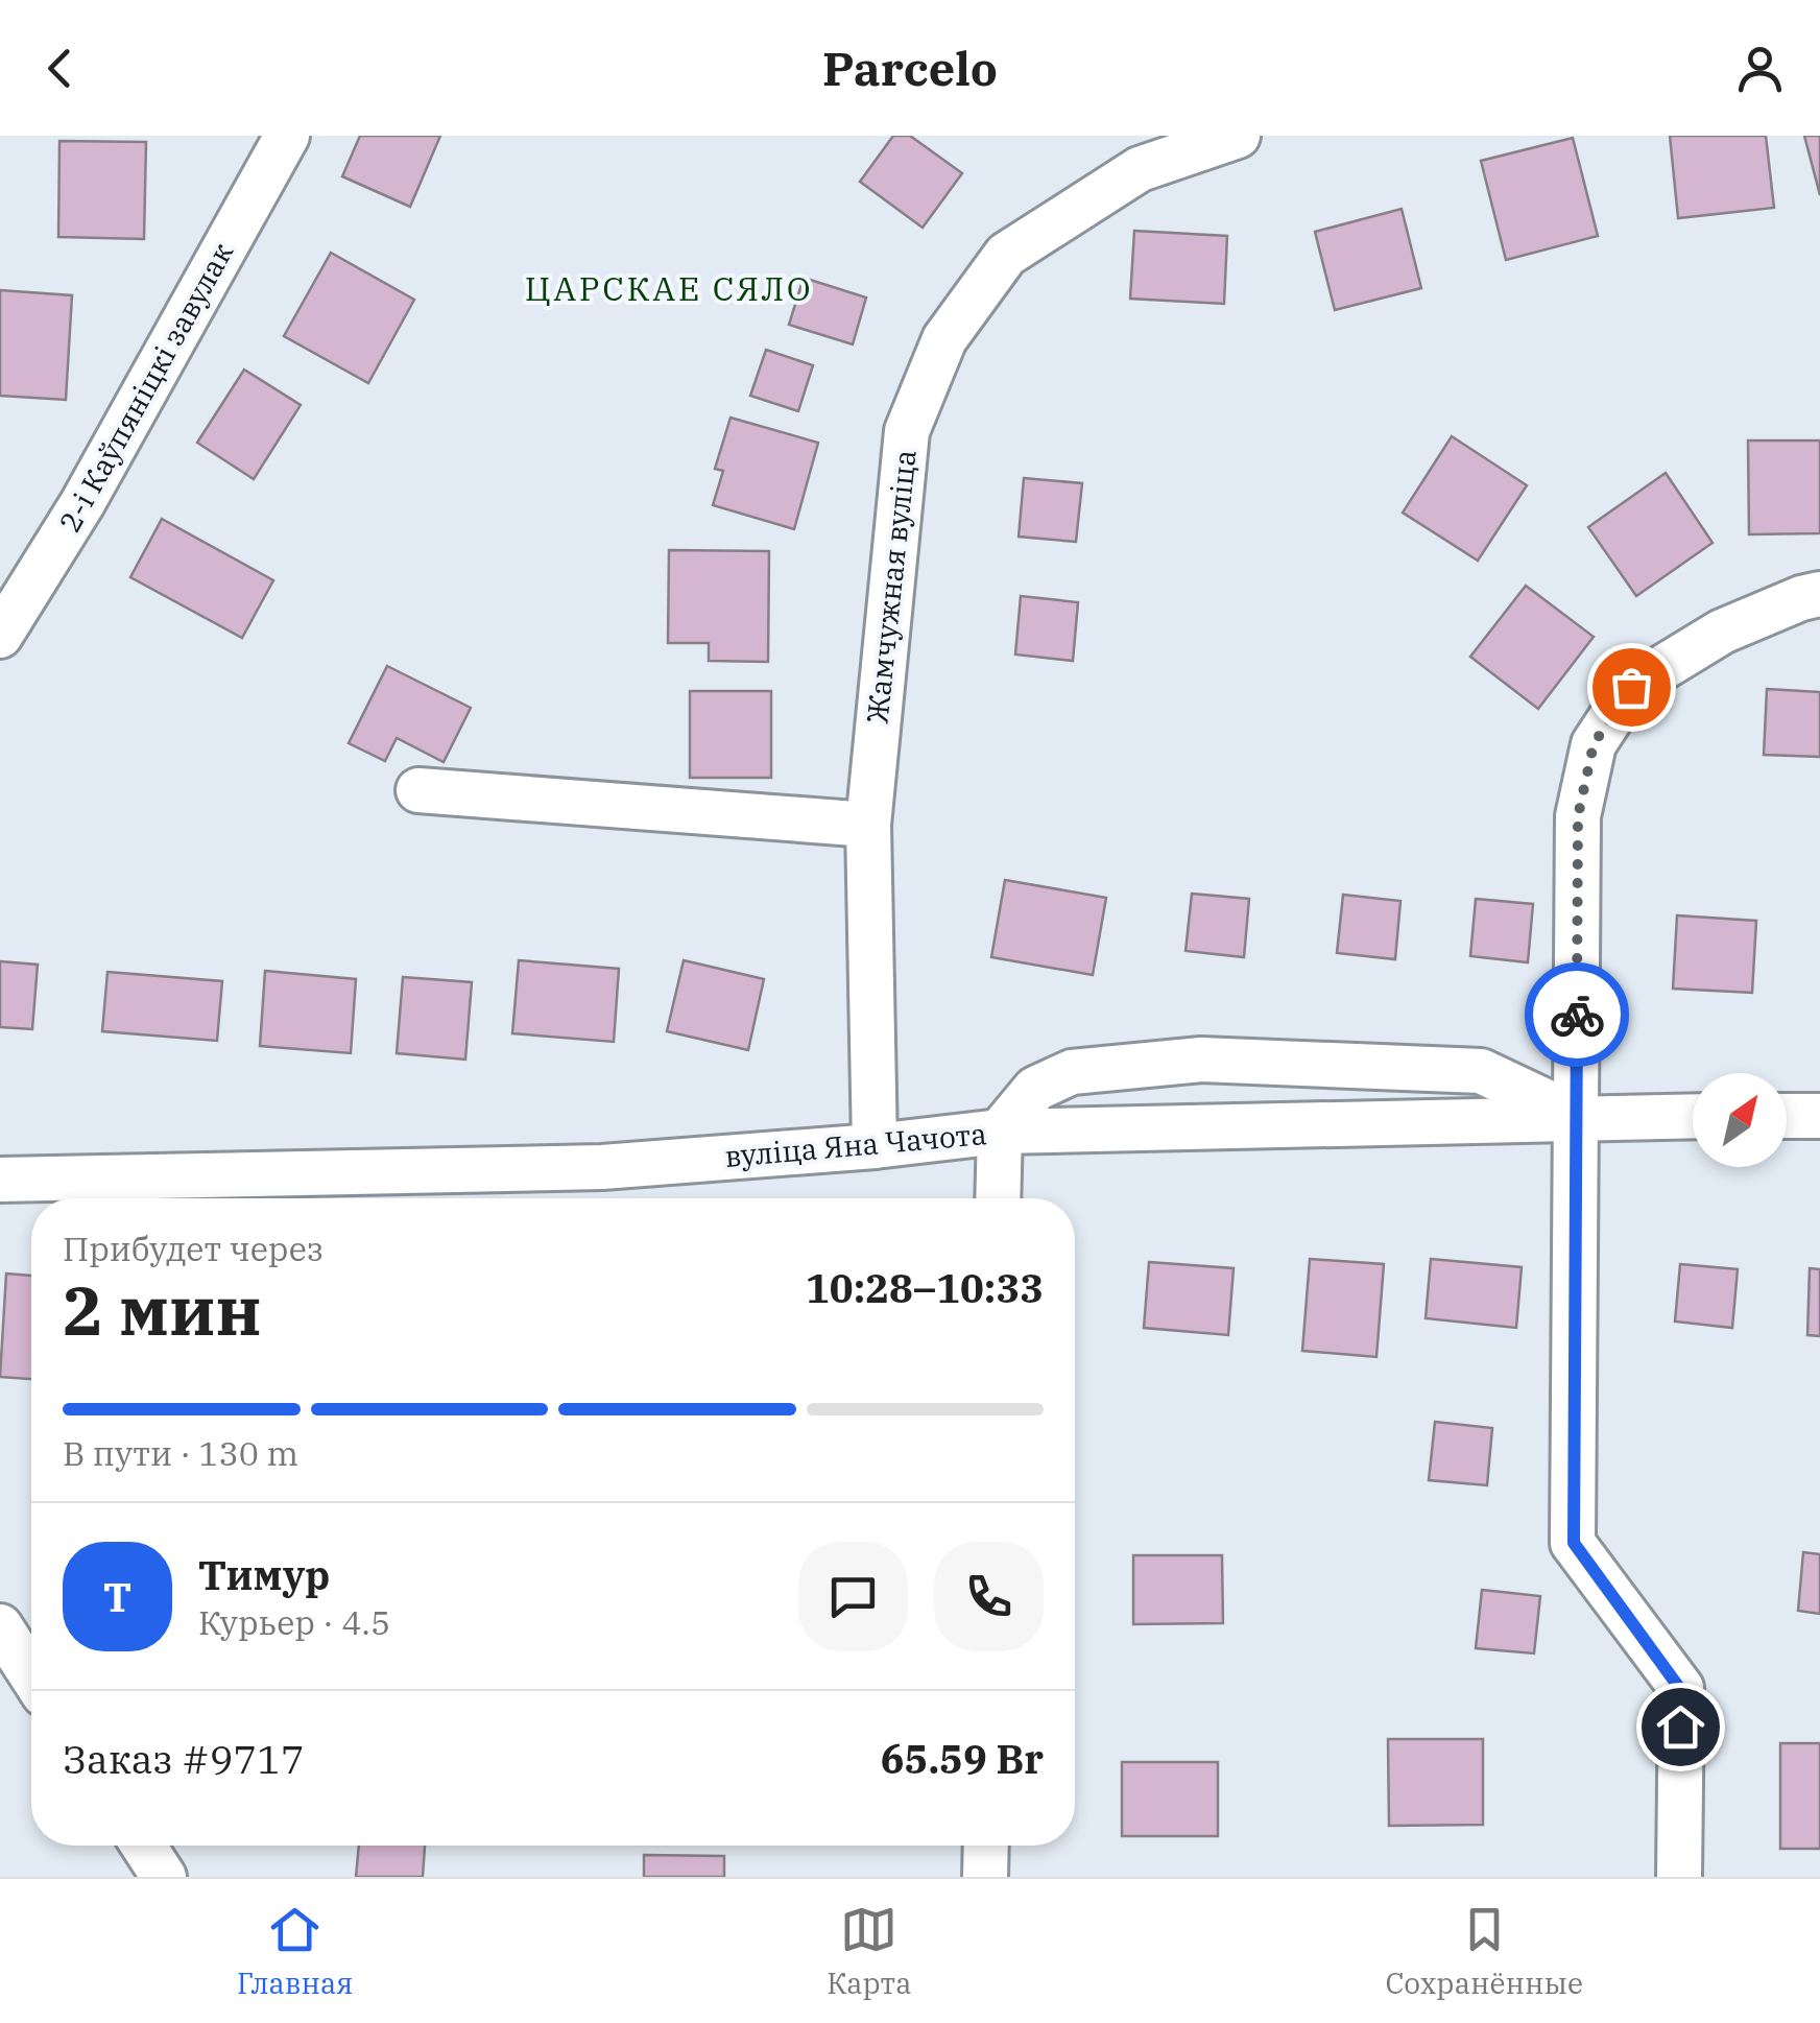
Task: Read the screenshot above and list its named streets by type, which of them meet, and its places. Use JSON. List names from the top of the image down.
{
  "streets": {
    "street": ["2-і Каўпяніцкі завулак", "Жамчужная вуліца", "вуліца Яна Чачота"]
  },
  "crossings": [
    ["Жамчужная вуліца", "вуліца Яна Чачота"]
  ],
  "districts": ["ЦАРСКАЕ СЯЛО"],
  "north": "top right",
  "page": {
    "header": "Parcelo",
    "heading": ["2 мин", "Прибудет через", "10:28–10:33"],
    "panel": [
      "Тимур",
      "Курьер · 4.5",
      "Заказ #9717",
      "65.59 Br"
    ],
    "bar": "В пути · 130 m",
    "round": "Т",
    "tabs": ["Главная", "Карта", "Сохранённые"]
  }
}
